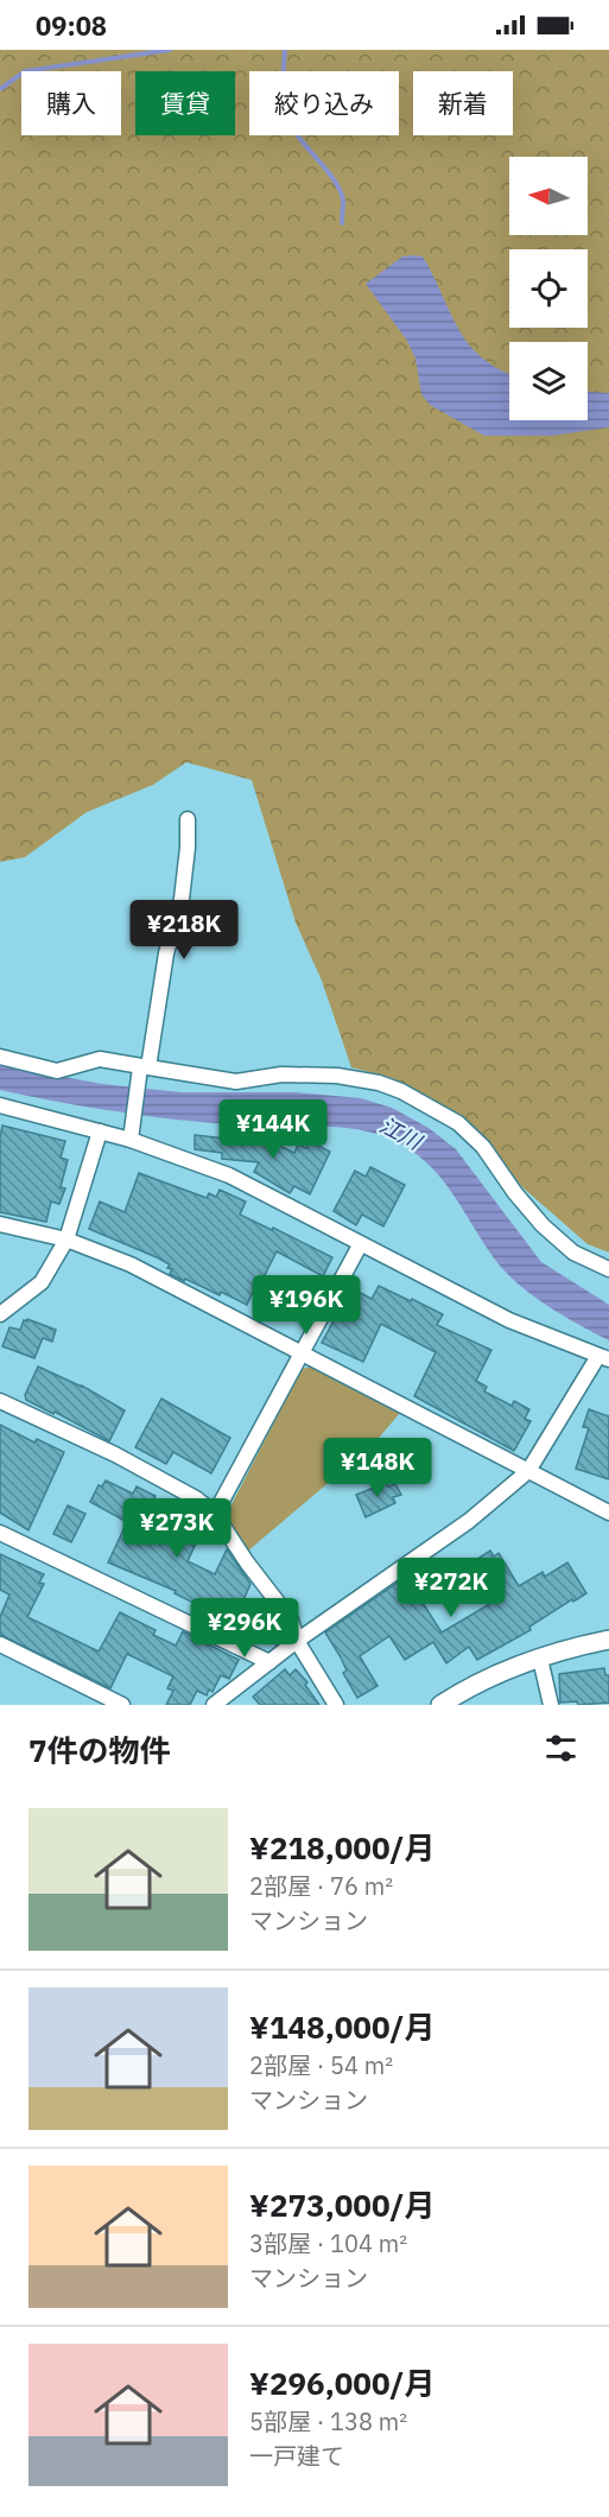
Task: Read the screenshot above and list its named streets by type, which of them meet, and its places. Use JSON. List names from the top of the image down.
{
  "water": ["江川"],
  "north": "left",
  "page": {
    "status": "09:08",
    "chip": [
      "購入",
      "賃貸",
      "絞り込み",
      "新着"
    ],
    "price": [
      "¥218K",
      "¥144K",
      "¥196K",
      "¥148K",
      "¥273K",
      "¥272K",
      "¥296K"
    ],
    "heading": "7件の物件",
    "list": [
      {
        "name": "¥218,000/月",
        "note": "2部屋 · 76 m² · マンション"
      },
      {
        "name": "¥148,000/月",
        "note": "2部屋 · 54 m² · マンション"
      },
      {
        "name": "¥273,000/月",
        "note": "3部屋 · 104 m² · マンション"
      },
      {
        "name": "¥296,000/月",
        "note": "5部屋 · 138 m² · 一戸建て"
      }
    ]
  }
}
